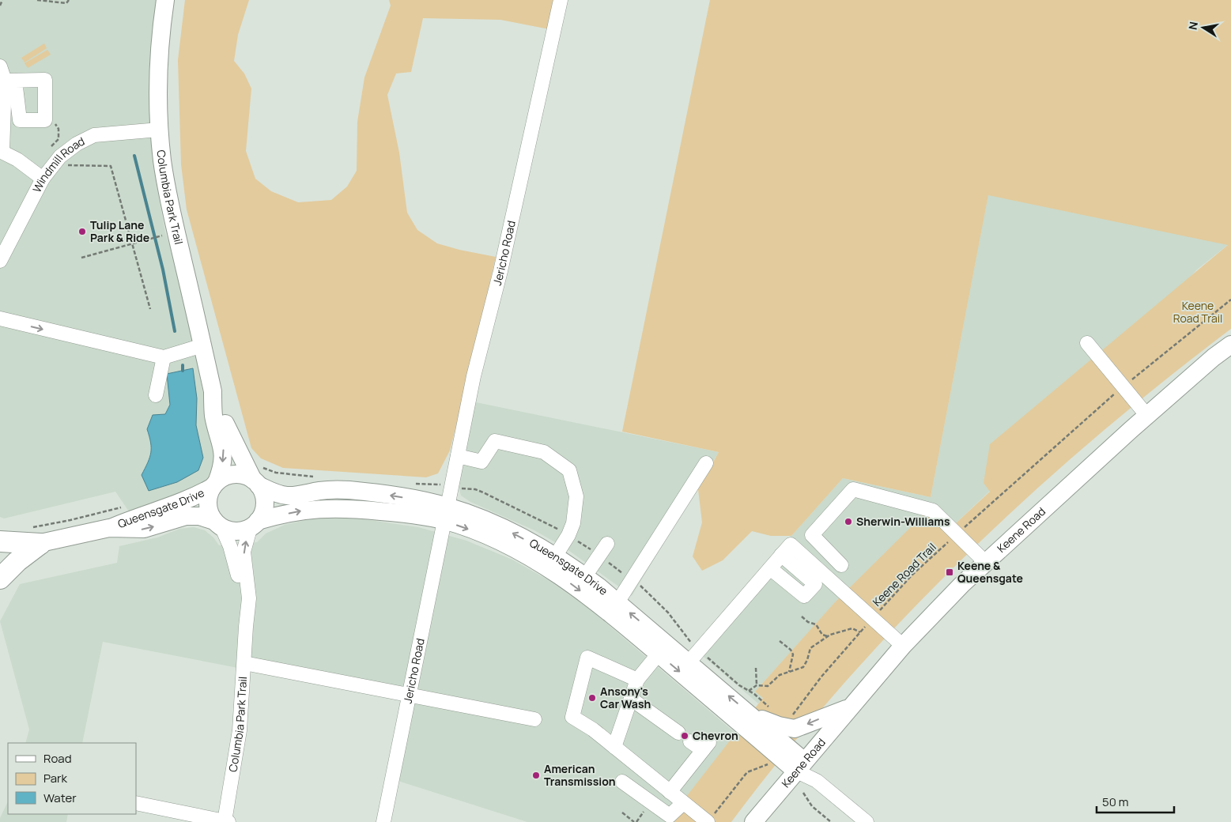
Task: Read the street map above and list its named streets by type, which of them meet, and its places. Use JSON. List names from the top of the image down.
{
  "streets": {
    "main road": ["Columbia Park Trail", "Queensgate Drive", "Keene Road"],
    "street": ["Windmill Road", "Jericho Road"],
    "path": ["Keene Road Trail"]
  },
  "crossings": [
    ["Windmill Road", "Columbia Park Trail"],
    ["Columbia Park Trail", "Queensgate Drive"],
    ["Jericho Road", "Queensgate Drive"],
    ["Queensgate Drive", "Keene Road"]
  ],
  "parks": ["Keene Road Trail"],
  "places": {
    "other": [
      "Tulip Lane Park & Ride",
      "Sherwin-Williams",
      "Ansony's Car Wash",
      "Chevron",
      "American Transmission"
    ],
    "transit": ["Keene & Queensgate"]
  },
  "legend": ["Road", "Park", "Water"],
  "scale_bar": "50 m",
  "north": "left"
}
